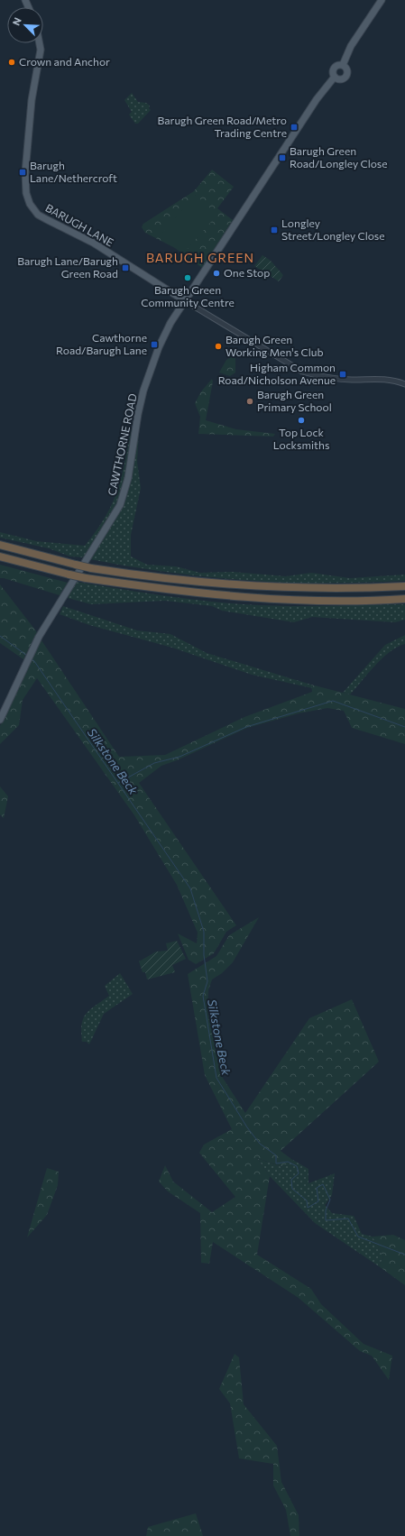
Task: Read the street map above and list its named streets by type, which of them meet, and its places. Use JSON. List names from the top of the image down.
{
  "streets": {
    "main road": ["BARUGH LANE", "CAWTHORNE ROAD"]
  },
  "crossings": [
    ["BARUGH LANE", "CAWTHORNE ROAD"]
  ],
  "districts": ["BARUGH GREEN"],
  "water": ["Silkstone Beck"],
  "places": {
    "other": [
      "Crown and Anchor",
      "One Stop",
      "Barugh Green Community Centre",
      "Barugh Green Working Men's Club",
      "Barugh Green Primary School",
      "Top Lock Locksmiths"
    ],
    "transit": [
      "Barugh Green Road/Metro Trading Centre",
      "Barugh Green Road/Longley Close",
      "Barugh Lane/Nethercroft",
      "Longley Street/Longley Close",
      "Barugh Lane/Barugh Green Road",
      "Cawthorne Road/Barugh Lane",
      "Higham Common Road/Nicholson Avenue"
    ]
  },
  "north": "top left"
}
